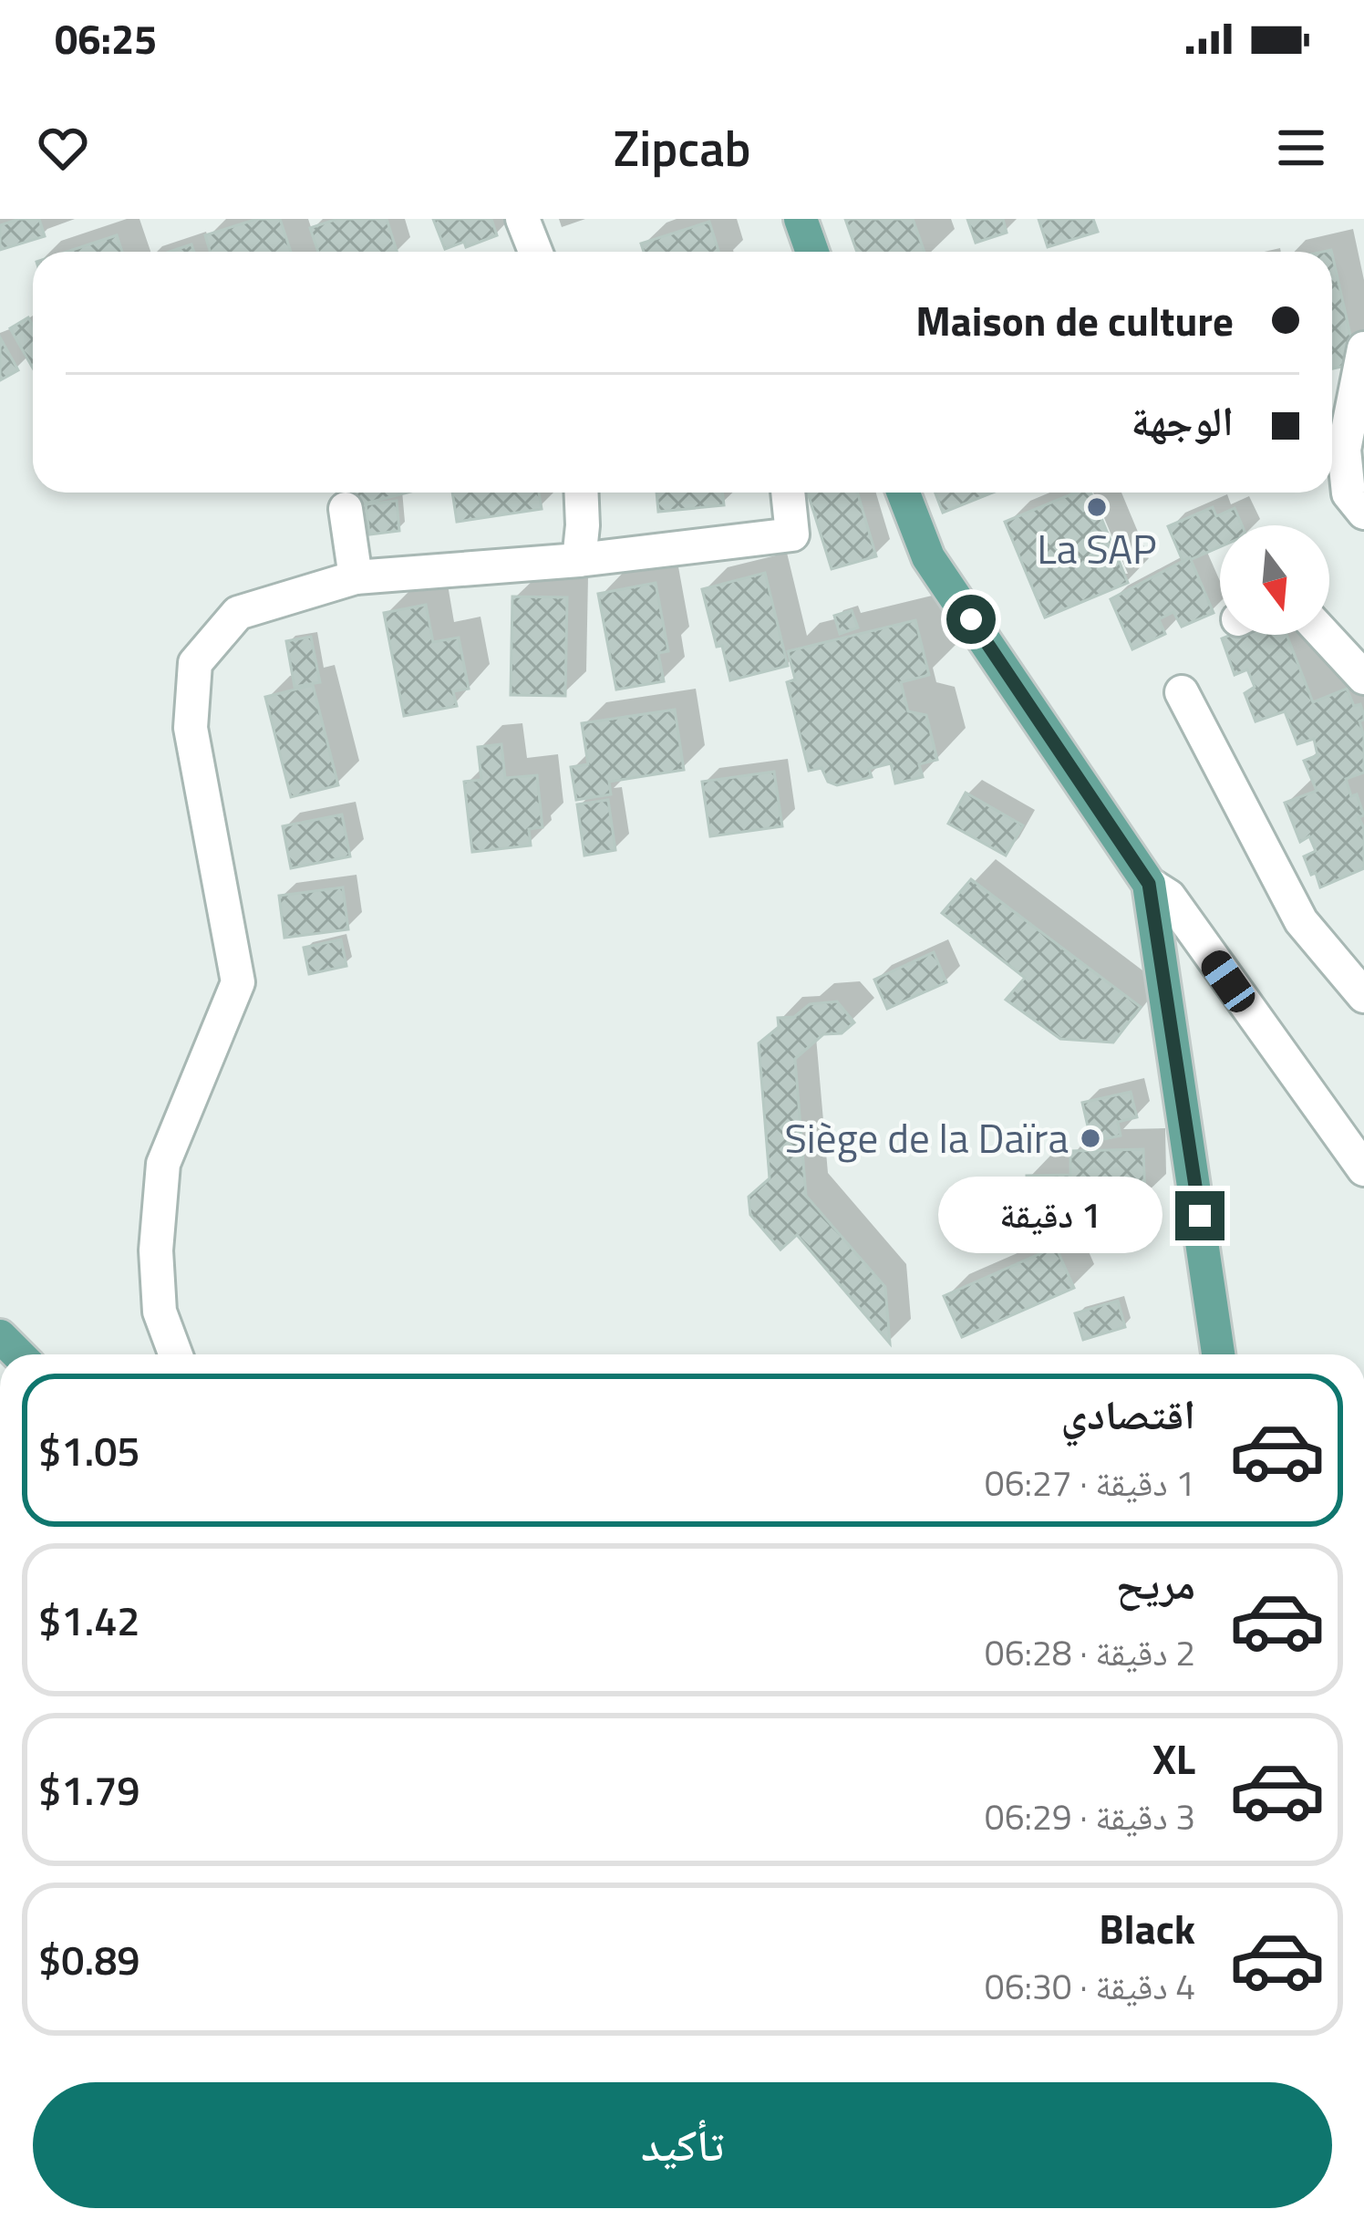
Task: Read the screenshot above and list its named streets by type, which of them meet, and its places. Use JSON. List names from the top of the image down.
{
  "places": ["La SAP", "Siège de la Daïra"],
  "north": "bottom",
  "page": {
    "status": "06:25",
    "header": "Zipcab",
    "banner": ["Maison de culture", "الوجهة"],
    "bubble": "1 دقيقة",
    "list": [
      {
        "name": "اقتصادي",
        "note": "1 دقيقة · 06:27",
        "value": "$1.05"
      },
      {
        "name": "مريح",
        "note": "2 دقيقة · 06:28",
        "value": "$1.42"
      },
      {
        "name": "XL",
        "note": "3 دقيقة · 06:29",
        "value": "$1.79"
      },
      {
        "name": "Black",
        "note": "4 دقيقة · 06:30",
        "value": "$0.89"
      }
    ],
    "buttons": "تأكيد"
  }
}
